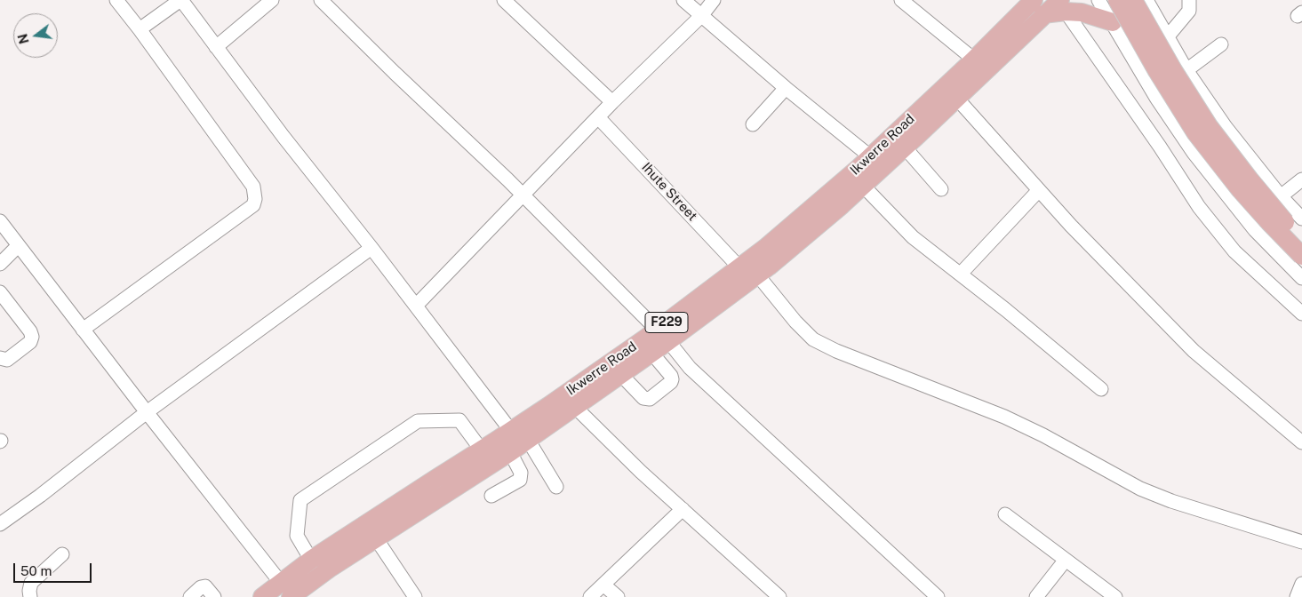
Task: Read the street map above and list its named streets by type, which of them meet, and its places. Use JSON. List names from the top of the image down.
{
  "streets": {
    "main road": ["Ikwerre Road", "F229"],
    "street": ["Ihute Street"]
  },
  "crossings": [
    ["Ikwerre Road", "Ihute Street"]
  ],
  "scale_bar": "50 m",
  "north": "left"
}
